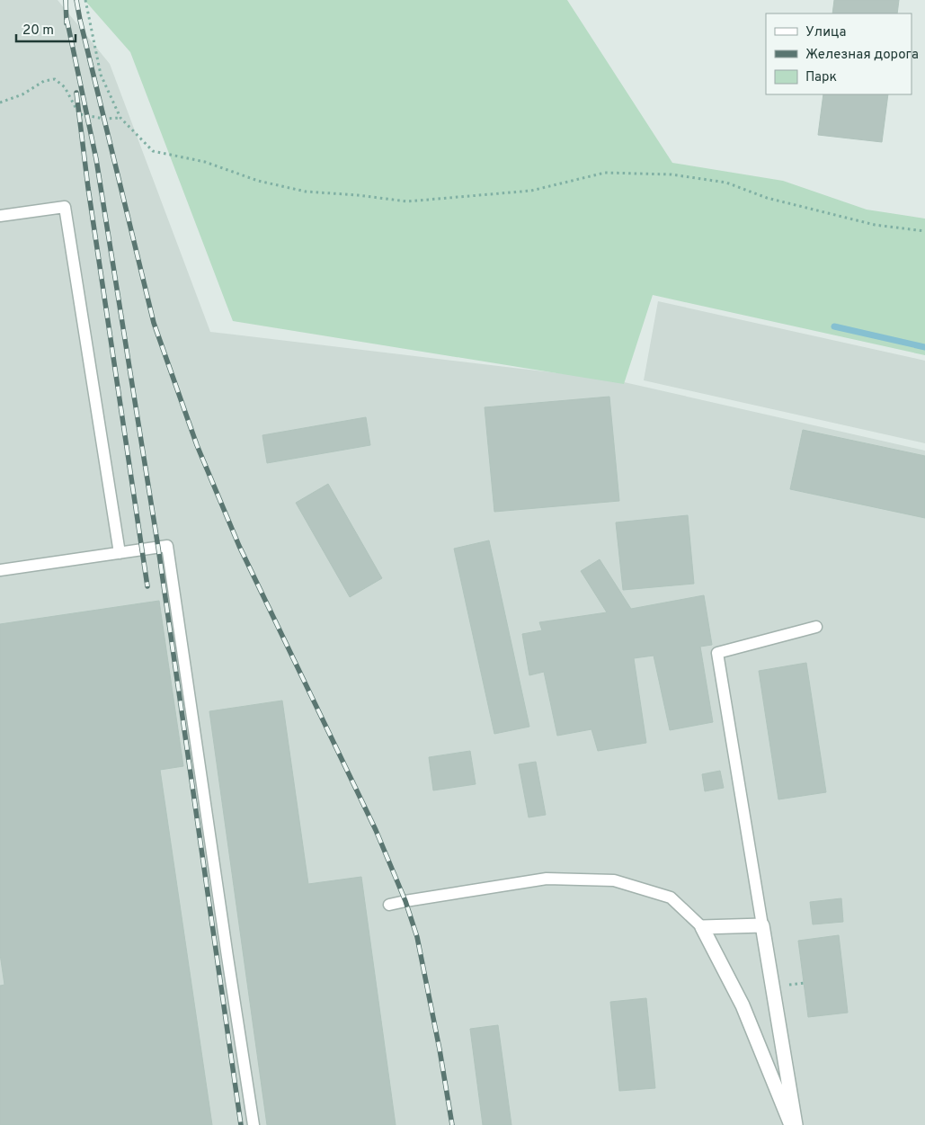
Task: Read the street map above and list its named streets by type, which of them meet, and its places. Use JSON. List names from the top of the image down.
{
  "legend": ["Улица", "Железная дорога", "Парк"],
  "scale_bar": "20 m"
}
